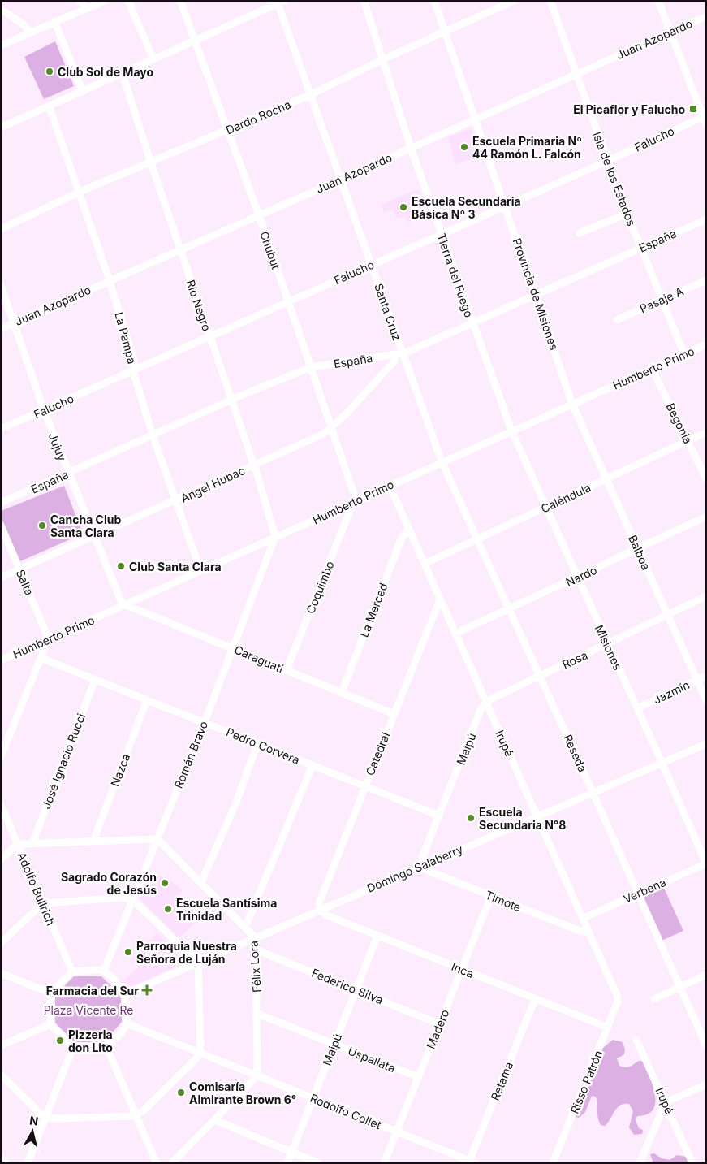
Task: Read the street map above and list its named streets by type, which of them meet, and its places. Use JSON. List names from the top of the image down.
{
  "streets": {
    "street": [
      "Juan Azopardo",
      "Dardo Rocha",
      "Falucho",
      "Isla de los Estados",
      "España",
      "Chubut",
      "Tierra del Fuego",
      "Provincia de Misiones",
      "Pasaje A",
      "Río Negro",
      "Santa Cruz",
      "La Pampa",
      "Humberto Primo",
      "Begonia",
      "Jujuy",
      "Ángel Hubac",
      "Caléndula",
      "Balboa",
      "Nardo",
      "Salta",
      "Coquimbo",
      "La Merced",
      "Misiones",
      "Caraguati",
      "Rosa",
      "Jazmín",
      "Irupé",
      "Pedro Corvera",
      "Maipú",
      "Reseda",
      "Catedral",
      "Román Bravo",
      "José Ignacio Rucci",
      "Nazca",
      "Domingo Salaberry",
      "Adolfo Bullrich",
      "Verbena",
      "Timote",
      "Félix Lora",
      "Inca",
      "Federico Silva",
      "Madero",
      "Uspallata",
      "Retama",
      "Risso Patrón",
      "Rodolfo Collet"
    ]
  },
  "crossings": [
    ["Juan Azopardo", "Isla de los Estados"],
    ["Juan Azopardo", "Chubut"],
    ["Juan Azopardo", "Tierra del Fuego"],
    ["Juan Azopardo", "Provincia de Misiones"],
    ["Juan Azopardo", "Río Negro"],
    ["Juan Azopardo", "Santa Cruz"],
    ["Juan Azopardo", "La Pampa"],
    ["Juan Azopardo", "Jujuy"],
    ["Dardo Rocha", "Chubut"],
    ["Dardo Rocha", "Tierra del Fuego"],
    ["Dardo Rocha", "Provincia de Misiones"],
    ["Dardo Rocha", "Río Negro"],
    ["Dardo Rocha", "Santa Cruz"],
    ["Dardo Rocha", "La Pampa"],
    ["Falucho", "Isla de los Estados"],
    ["Falucho", "Chubut"],
    ["Falucho", "Tierra del Fuego"],
    ["Falucho", "Provincia de Misiones"],
    ["Falucho", "Río Negro"],
    ["Falucho", "Santa Cruz"],
    ["Falucho", "La Pampa"],
    ["Falucho", "Jujuy"],
    ["Isla de los Estados", "España"],
    ["Isla de los Estados", "Pasaje A"],
    ["Isla de los Estados", "Humberto Primo"],
    ["España", "Chubut"],
    ["España", "Tierra del Fuego"],
    ["España", "Provincia de Misiones"],
    ["España", "Río Negro"],
    ["España", "Santa Cruz"],
    ["España", "La Pampa"],
    ["España", "Jujuy"],
    ["España", "Ángel Hubac"],
    ["Chubut", "Humberto Primo"],
    ["Chubut", "Ángel Hubac"],
    ["Chubut", "Coquimbo"],
    ["Tierra del Fuego", "Humberto Primo"],
    ["Tierra del Fuego", "Misiones"],
    ["Provincia de Misiones", "Humberto Primo"],
    ["Provincia de Misiones", "Balboa"],
    ["Río Negro", "Humberto Primo"],
    ["Río Negro", "Ángel Hubac"],
    ["Río Negro", "Román Bravo"],
    ["Santa Cruz", "Humberto Primo"],
    ["Santa Cruz", "Ángel Hubac"],
    ["Santa Cruz", "Reseda"],
    ["La Pampa", "Humberto Primo"],
    ["La Pampa", "Ángel Hubac"],
    ["Humberto Primo", "Begonia"],
    ["Humberto Primo", "Jujuy"],
    ["Humberto Primo", "Balboa"],
    ["Humberto Primo", "Salta"],
    ["Humberto Primo", "Coquimbo"],
    ["Humberto Primo", "Misiones"],
    ["Humberto Primo", "Caraguati"],
    ["Humberto Primo", "Irupé"],
    ["Humberto Primo", "Reseda"],
    ["Humberto Primo", "Román Bravo"],
    ["Begonia", "Caléndula"],
    ["Jujuy", "Ángel Hubac"],
    ["Jujuy", "Caraguati"],
    ["Ángel Hubac", "Salta"],
    ["Caléndula", "Balboa"],
    ["Caléndula", "Misiones"],
    ["Caléndula", "Irupé"],
    ["Caléndula", "Reseda"],
    ["Balboa", "Nardo"],
    ["Balboa", "Rosa"],
    ["Balboa", "Jazmín"],
    ["Nardo", "Misiones"],
    ["Nardo", "Irupé"],
    ["Nardo", "Reseda"],
    ["Coquimbo", "Caraguati"],
    ["La Merced", "Caraguati"],
    ["La Merced", "Irupé"],
    ["Misiones", "Rosa"],
    ["Misiones", "Jazmín"],
    ["Misiones", "Domingo Salaberry"],
    ["Misiones", "Verbena"],
    ["Caraguati", "Catedral"],
    ["Caraguati", "Román Bravo"],
    ["Rosa", "Irupé"],
    ["Rosa", "Maipú"],
    ["Rosa", "Reseda"],
    ["Irupé", "Maipú"],
    ["Irupé", "Catedral"],
    ["Irupé", "Domingo Salaberry"],
    ["Irupé", "Verbena"],
    ["Irupé", "Timote"],
    ["Irupé", "Risso Patrón"],
    ["Pedro Corvera", "Maipú"],
    ["Pedro Corvera", "Catedral"],
    ["Pedro Corvera", "Román Bravo"],
    ["Pedro Corvera", "José Ignacio Rucci"],
    ["Pedro Corvera", "Nazca"],
    ["Maipú", "Domingo Salaberry"],
    ["Maipú", "Timote"],
    ["Maipú", "Inca"],
    ["Maipú", "Federico Silva"],
    ["Maipú", "Uspallata"],
    ["Maipú", "Rodolfo Collet"],
    ["Reseda", "Domingo Salaberry"],
    ["Reseda", "Verbena"],
    ["Catedral", "Domingo Salaberry"],
    ["Catedral", "Inca"],
    ["Román Bravo", "Domingo Salaberry"],
    ["Román Bravo", "Adolfo Bullrich"],
    ["Román Bravo", "Félix Lora"],
    ["Román Bravo", "Rodolfo Collet"],
    ["Domingo Salaberry", "Adolfo Bullrich"],
    ["Domingo Salaberry", "Timote"],
    ["Domingo Salaberry", "Félix Lora"],
    ["Domingo Salaberry", "Inca"],
    ["Domingo Salaberry", "Rodolfo Collet"],
    ["Adolfo Bullrich", "Rodolfo Collet"],
    ["Timote", "Madero"],
    ["Félix Lora", "Federico Silva"],
    ["Félix Lora", "Uspallata"],
    ["Félix Lora", "Rodolfo Collet"],
    ["Inca", "Madero"],
    ["Inca", "Retama"],
    ["Inca", "Risso Patrón"],
    ["Federico Silva", "Madero"],
    ["Madero", "Uspallata"],
    ["Madero", "Rodolfo Collet"],
    ["Retama", "Rodolfo Collet"]
  ],
  "parks": ["Plaza Vicente Re"],
  "places": {
    "other": [
      "Club Sol de Mayo",
      "Escuela Primaria Nº 44 Ramón L. Falcón",
      "Escuela Secundaria Básica Nº 3",
      "Cancha Club Santa Clara",
      "Club Santa Clara",
      "Escuela Secundaria N°8",
      "Sagrado Corazón de Jesús",
      "Escuela Santísima Trinidad",
      "Parroquia Nuestra Señora de Luján",
      "Pizzeria don Lito",
      "Comisaría Almirante Brown 6°"
    ],
    "transit": ["El Picaflor y Falucho"],
    "health": ["Farmacia del Sur"]
  },
  "north": "top"
}
